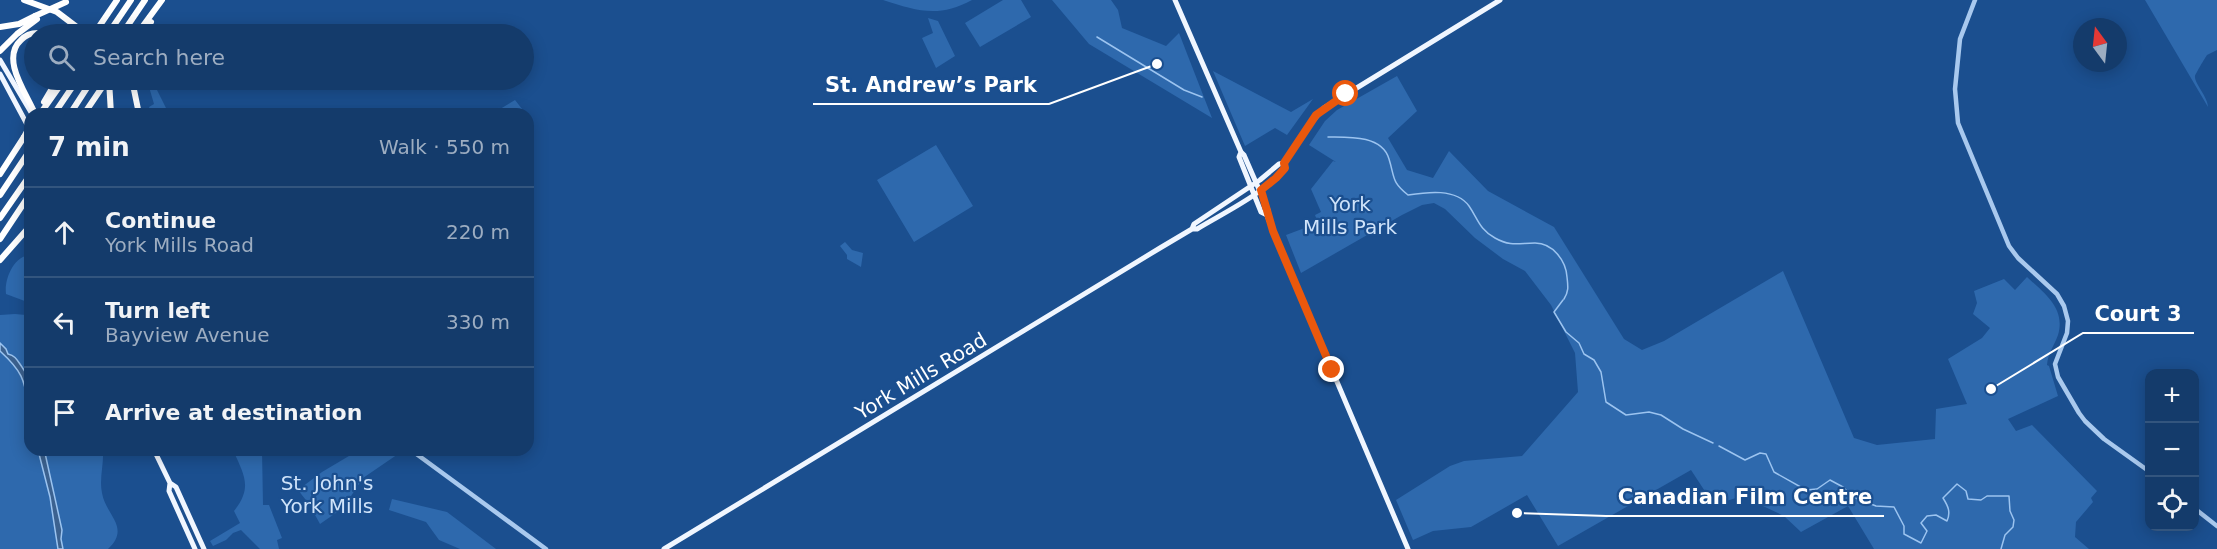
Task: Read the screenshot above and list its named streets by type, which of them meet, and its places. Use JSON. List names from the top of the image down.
{
  "streets": {
    "main road": ["York Mills Road"]
  },
  "parks": ["York Mills Park", "St. John's York Mills"],
  "places": ["St. Andrew’s Park", "Court 3", "Canadian Film Centre"],
  "north": "top",
  "page": {
    "search": "Search here",
    "heading": ["7 min", "Walk · 550 m"],
    "list": [
      ["Continue", "York Mills Road", "220 m"],
      ["Turn left", "Bayview Avenue", "330 m"],
      "Arrive at destination"
    ],
    "map_buttons": ["+", "−"]
  }
}
